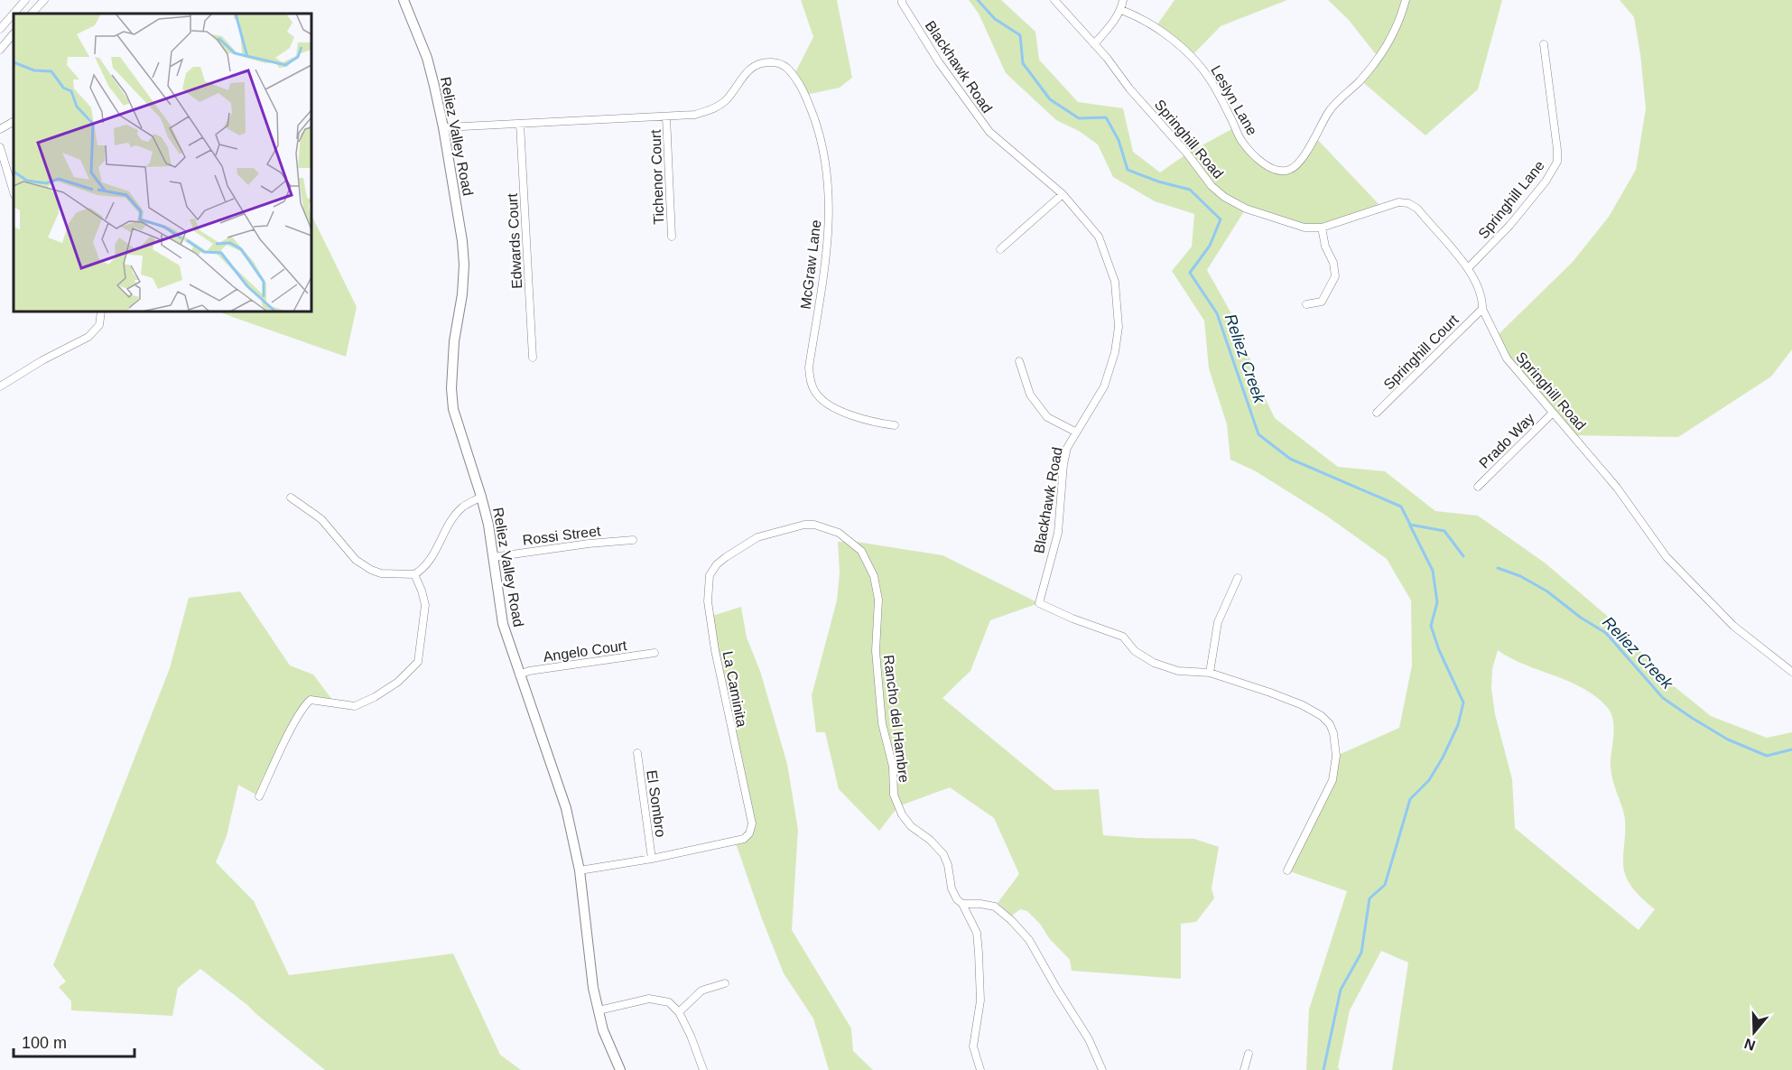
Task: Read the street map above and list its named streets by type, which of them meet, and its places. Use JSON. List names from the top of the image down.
{
  "streets": {
    "main road": ["Reliez Valley Road"],
    "street": [
      "Blackhawk Road",
      "Leslyn Lane",
      "Springhill Road",
      "Tichenor Court",
      "Springhill Lane",
      "Edwards Court",
      "McGraw Lane",
      "Springhill Court",
      "Prado Way",
      "Rossi Street",
      "Angelo Court",
      "La Caminita",
      "Rancho del Hambre",
      "El Sombro"
    ]
  },
  "crossings": [
    ["Reliez Valley Road", "McGraw Lane"],
    ["Reliez Valley Road", "Rossi Street"],
    ["Reliez Valley Road", "Angelo Court"],
    ["Reliez Valley Road", "La Caminita"],
    ["Springhill Road", "Springhill Lane"],
    ["Springhill Road", "Springhill Court"],
    ["Springhill Road", "Prado Way"],
    ["Tichenor Court", "McGraw Lane"],
    ["Edwards Court", "McGraw Lane"],
    ["La Caminita", "Rancho del Hambre"],
    ["La Caminita", "El Sombro"]
  ],
  "water": ["Reliez Creek"],
  "scale_bar": "100 m",
  "north": "bottom"
}
